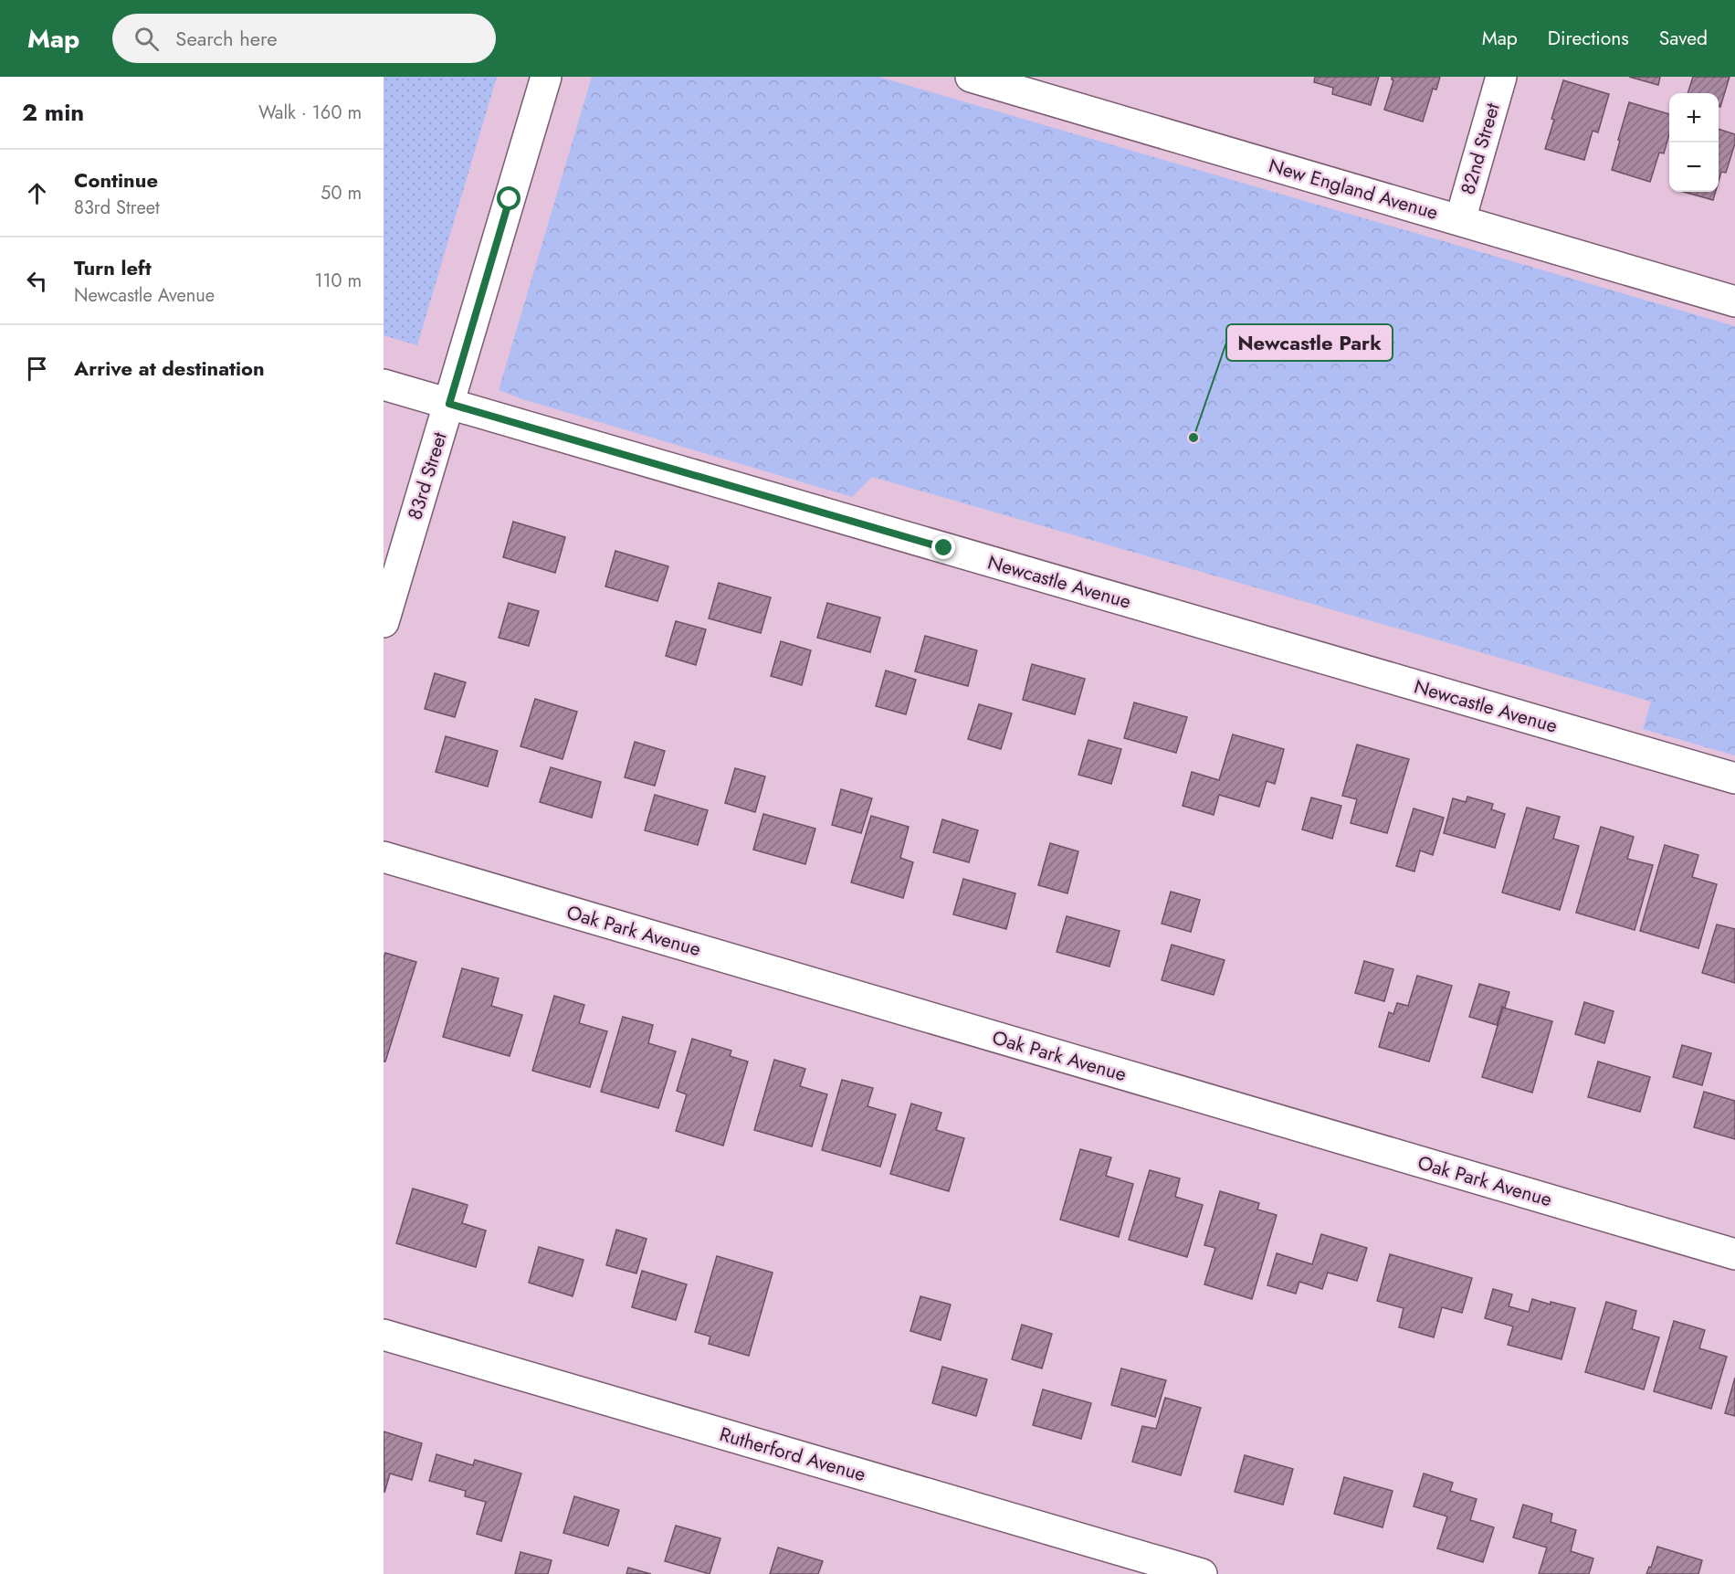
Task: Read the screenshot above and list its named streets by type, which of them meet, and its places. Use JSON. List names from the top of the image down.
{
  "streets": {
    "street": [
      "82nd Street",
      "New England Avenue",
      "83rd Street",
      "Newcastle Avenue",
      "Oak Park Avenue",
      "Rutherford Avenue"
    ]
  },
  "crossings": [
    ["82nd Street", "New England Avenue"],
    ["83rd Street", "Newcastle Avenue"]
  ],
  "places": ["Newcastle Park"],
  "page": {
    "header": "Map",
    "search": "Search here",
    "nav": ["Map", "Directions", "Saved"],
    "heading": ["2 min", "Walk · 160 m"],
    "map_buttons": ["+", "−"],
    "list": [
      ["Continue", "83rd Street", "50 m"],
      ["Turn left", "Newcastle Avenue", "110 m"],
      "Arrive at destination"
    ]
  }
}
